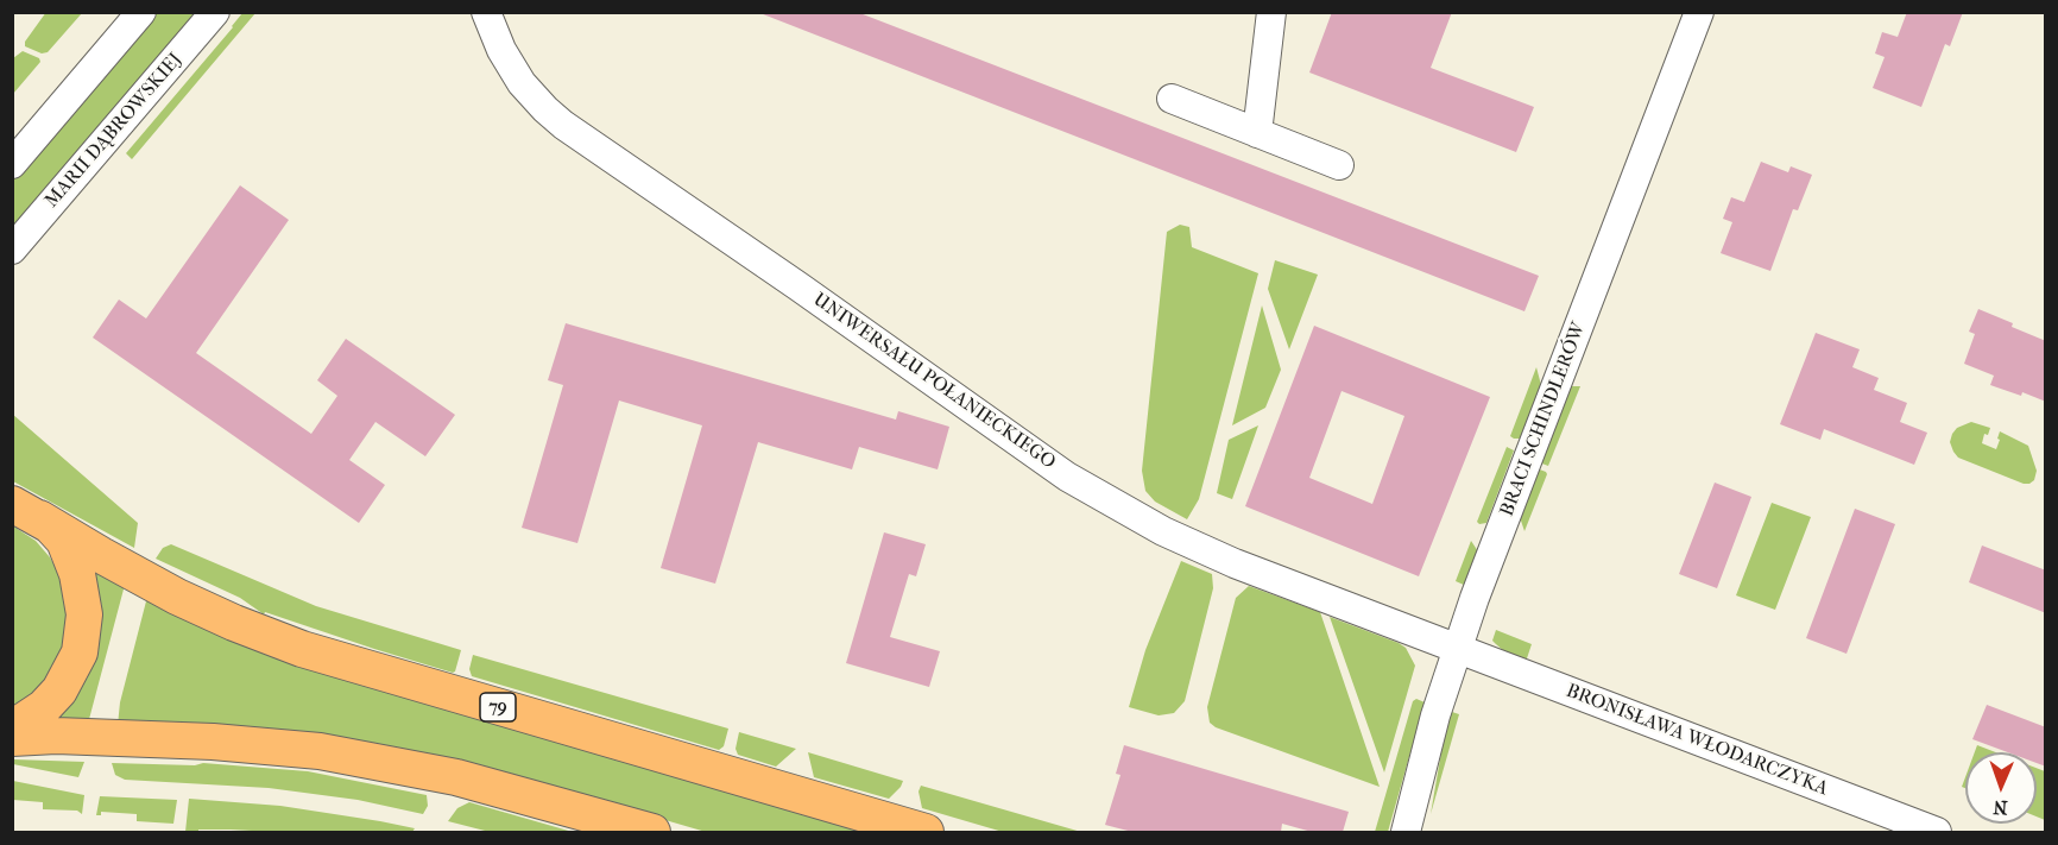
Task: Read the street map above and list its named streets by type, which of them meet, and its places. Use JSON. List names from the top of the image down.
{
  "streets": {
    "main road": ["79"],
    "street": [
      "MARII DĄBROWSKIEJ",
      "UNIWERSAŁU POŁANIECKIEGO",
      "BRACI SCHINDLERÓW",
      "BRONISŁAWA WŁODARCZYKA"
    ]
  },
  "crossings": [
    ["UNIWERSAŁU POŁANIECKIEGO", "BRACI SCHINDLERÓW"],
    ["UNIWERSAŁU POŁANIECKIEGO", "BRONISŁAWA WŁODARCZYKA"],
    ["BRACI SCHINDLERÓW", "BRONISŁAWA WŁODARCZYKA"]
  ],
  "north": "bottom"
}
